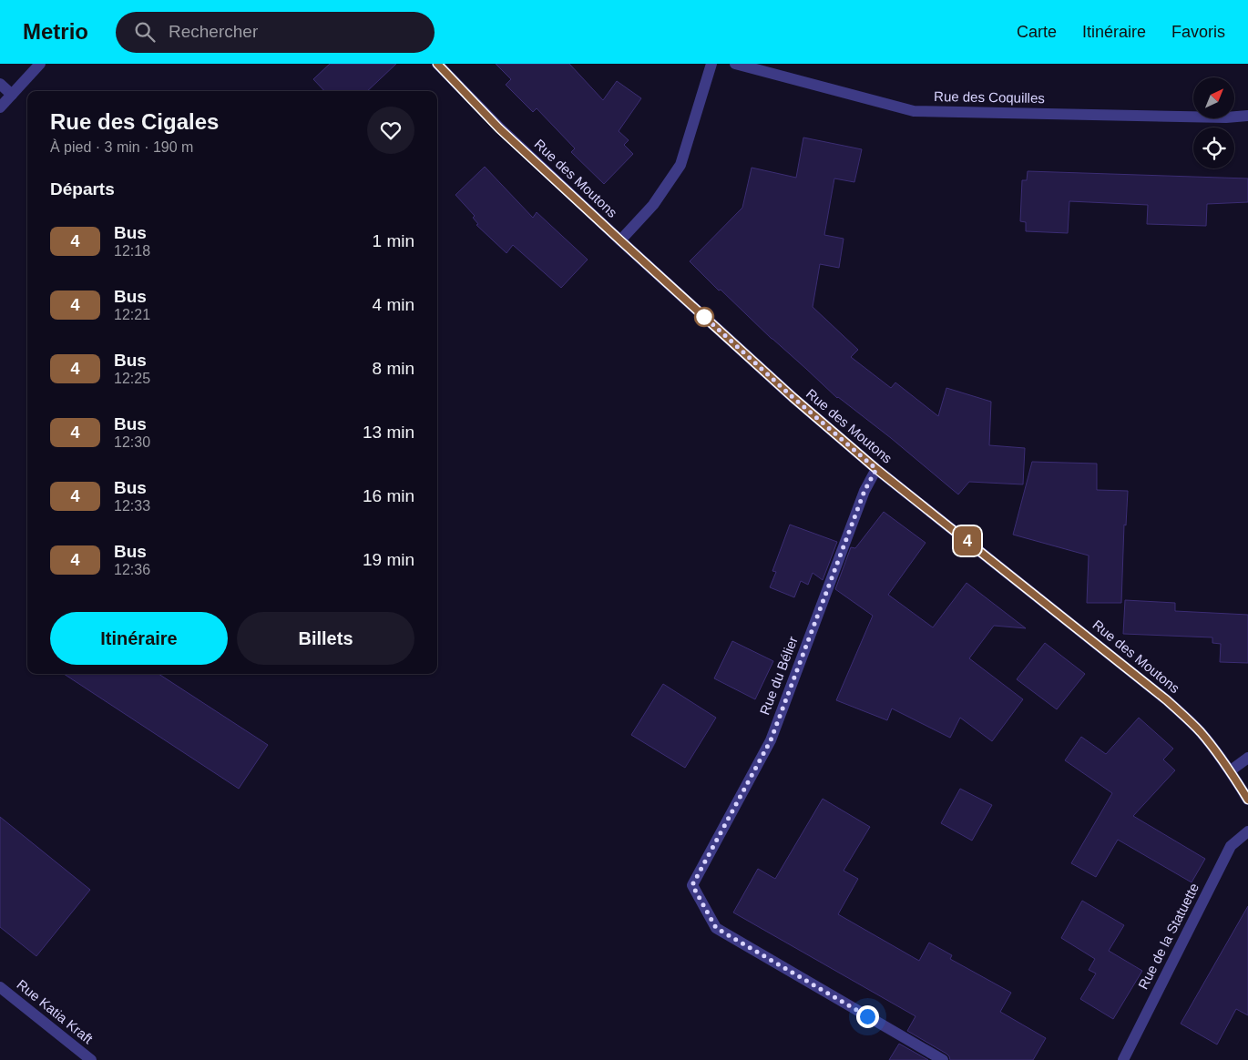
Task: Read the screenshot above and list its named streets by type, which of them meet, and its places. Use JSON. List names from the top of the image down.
{
  "streets": {
    "street": [
      "Rue des Coquilles",
      "Rue des Moutons",
      "Rue du Bélier",
      "Rue de la Statuette",
      "Rue Katia Kraft"
    ]
  },
  "crossings": [
    ["Rue des Moutons", "Rue du Bélier"]
  ],
  "lines": ["bus line 4"],
  "north": "top right",
  "page": {
    "header": "Metrio",
    "search": "Rechercher",
    "nav": ["Carte", "Itinéraire", "Favoris"],
    "on_map": "4",
    "heading": [
      ["Rue des Cigales", "À pied · 3 min · 190 m"],
      "Départs"
    ],
    "list": [
      {
        "mark": "4",
        "name": "Bus",
        "note": "12:18",
        "value": "1 min"
      },
      {
        "mark": "4",
        "name": "Bus",
        "note": "12:21",
        "value": "4 min"
      },
      {
        "mark": "4",
        "name": "Bus",
        "note": "12:25",
        "value": "8 min"
      },
      {
        "mark": "4",
        "name": "Bus",
        "note": "12:30",
        "value": "13 min"
      },
      {
        "mark": "4",
        "name": "Bus",
        "note": "12:33",
        "value": "16 min"
      },
      {
        "mark": "4",
        "name": "Bus",
        "note": "12:36",
        "value": "19 min"
      }
    ],
    "buttons": ["Itinéraire", "Billets"]
  }
}
